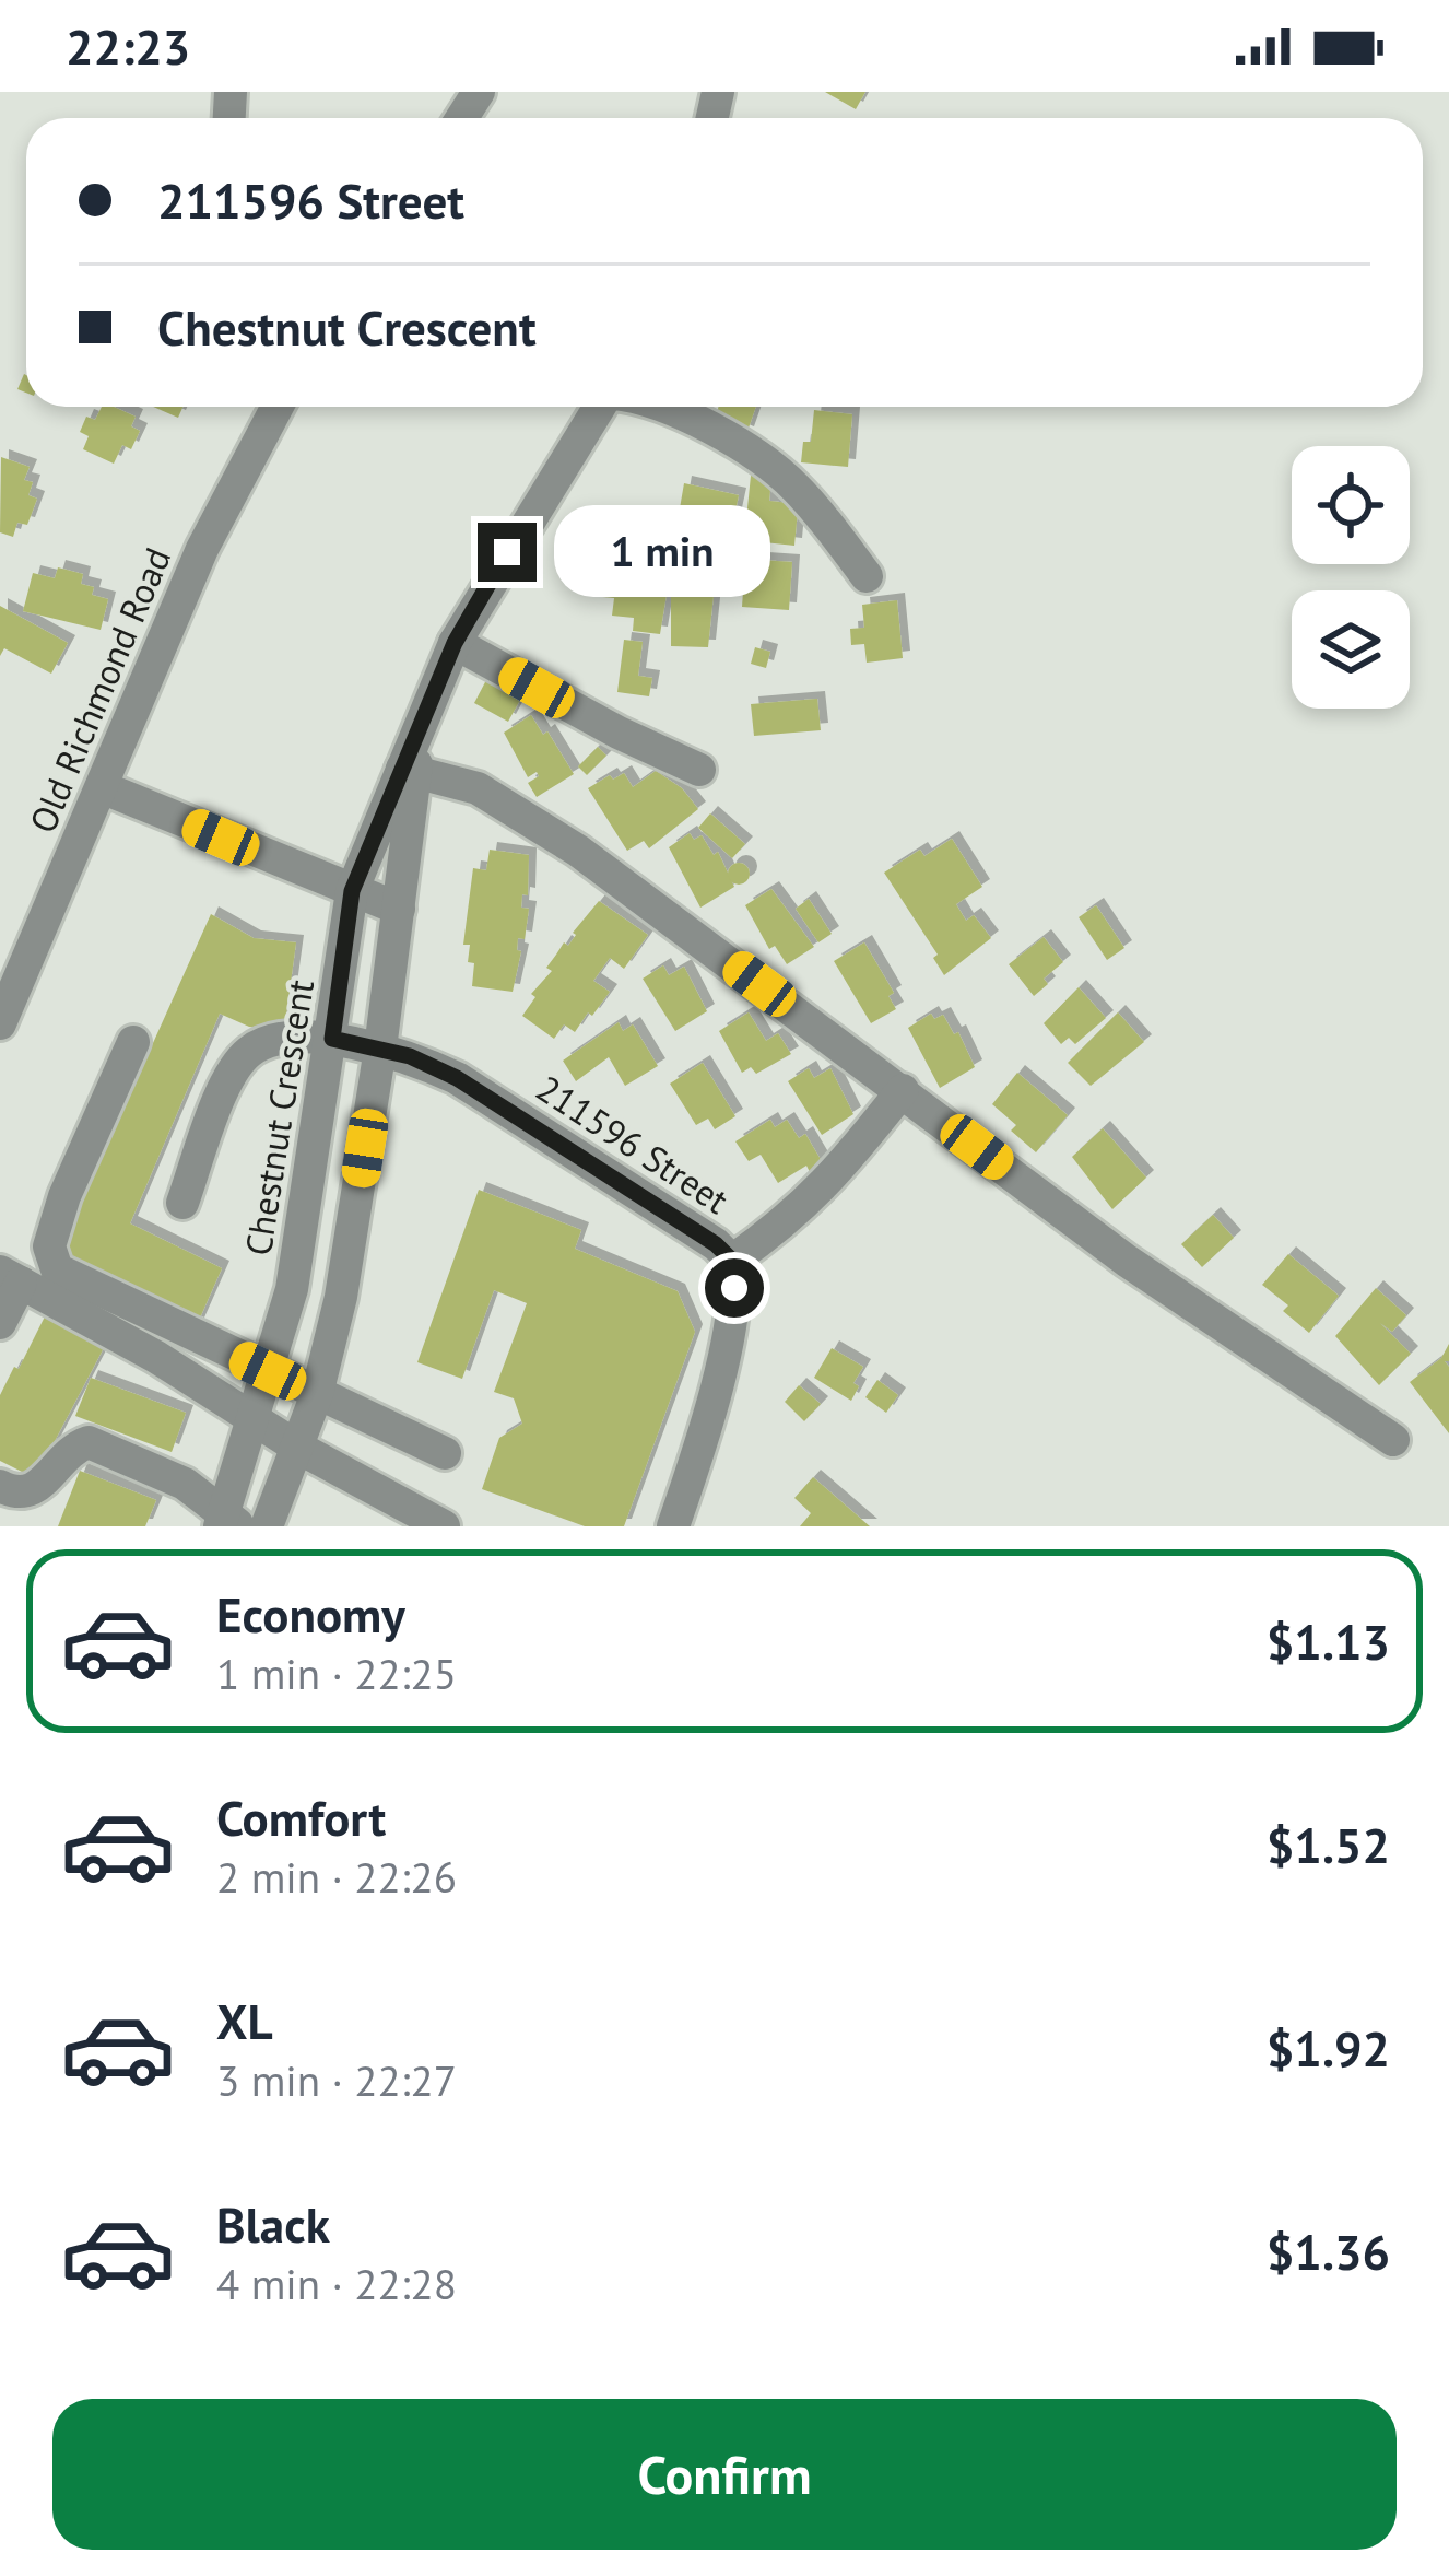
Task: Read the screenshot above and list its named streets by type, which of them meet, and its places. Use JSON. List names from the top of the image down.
{
  "streets": {
    "street": ["Old Richmond Road", "Chestnut Crescent", "211596 Street"]
  },
  "crossings": [
    ["Chestnut Crescent", "211596 Street"]
  ],
  "page": {
    "status": "22:23",
    "banner": ["211596 Street", "Chestnut Crescent"],
    "bubble": "1 min",
    "list": [
      {
        "name": "Economy",
        "note": "1 min · 22:25",
        "value": "$1.13"
      },
      {
        "name": "Comfort",
        "note": "2 min · 22:26",
        "value": "$1.52"
      },
      {
        "name": "XL",
        "note": "3 min · 22:27",
        "value": "$1.92"
      },
      {
        "name": "Black",
        "note": "4 min · 22:28",
        "value": "$1.36"
      }
    ],
    "buttons": "Confirm"
  }
}
